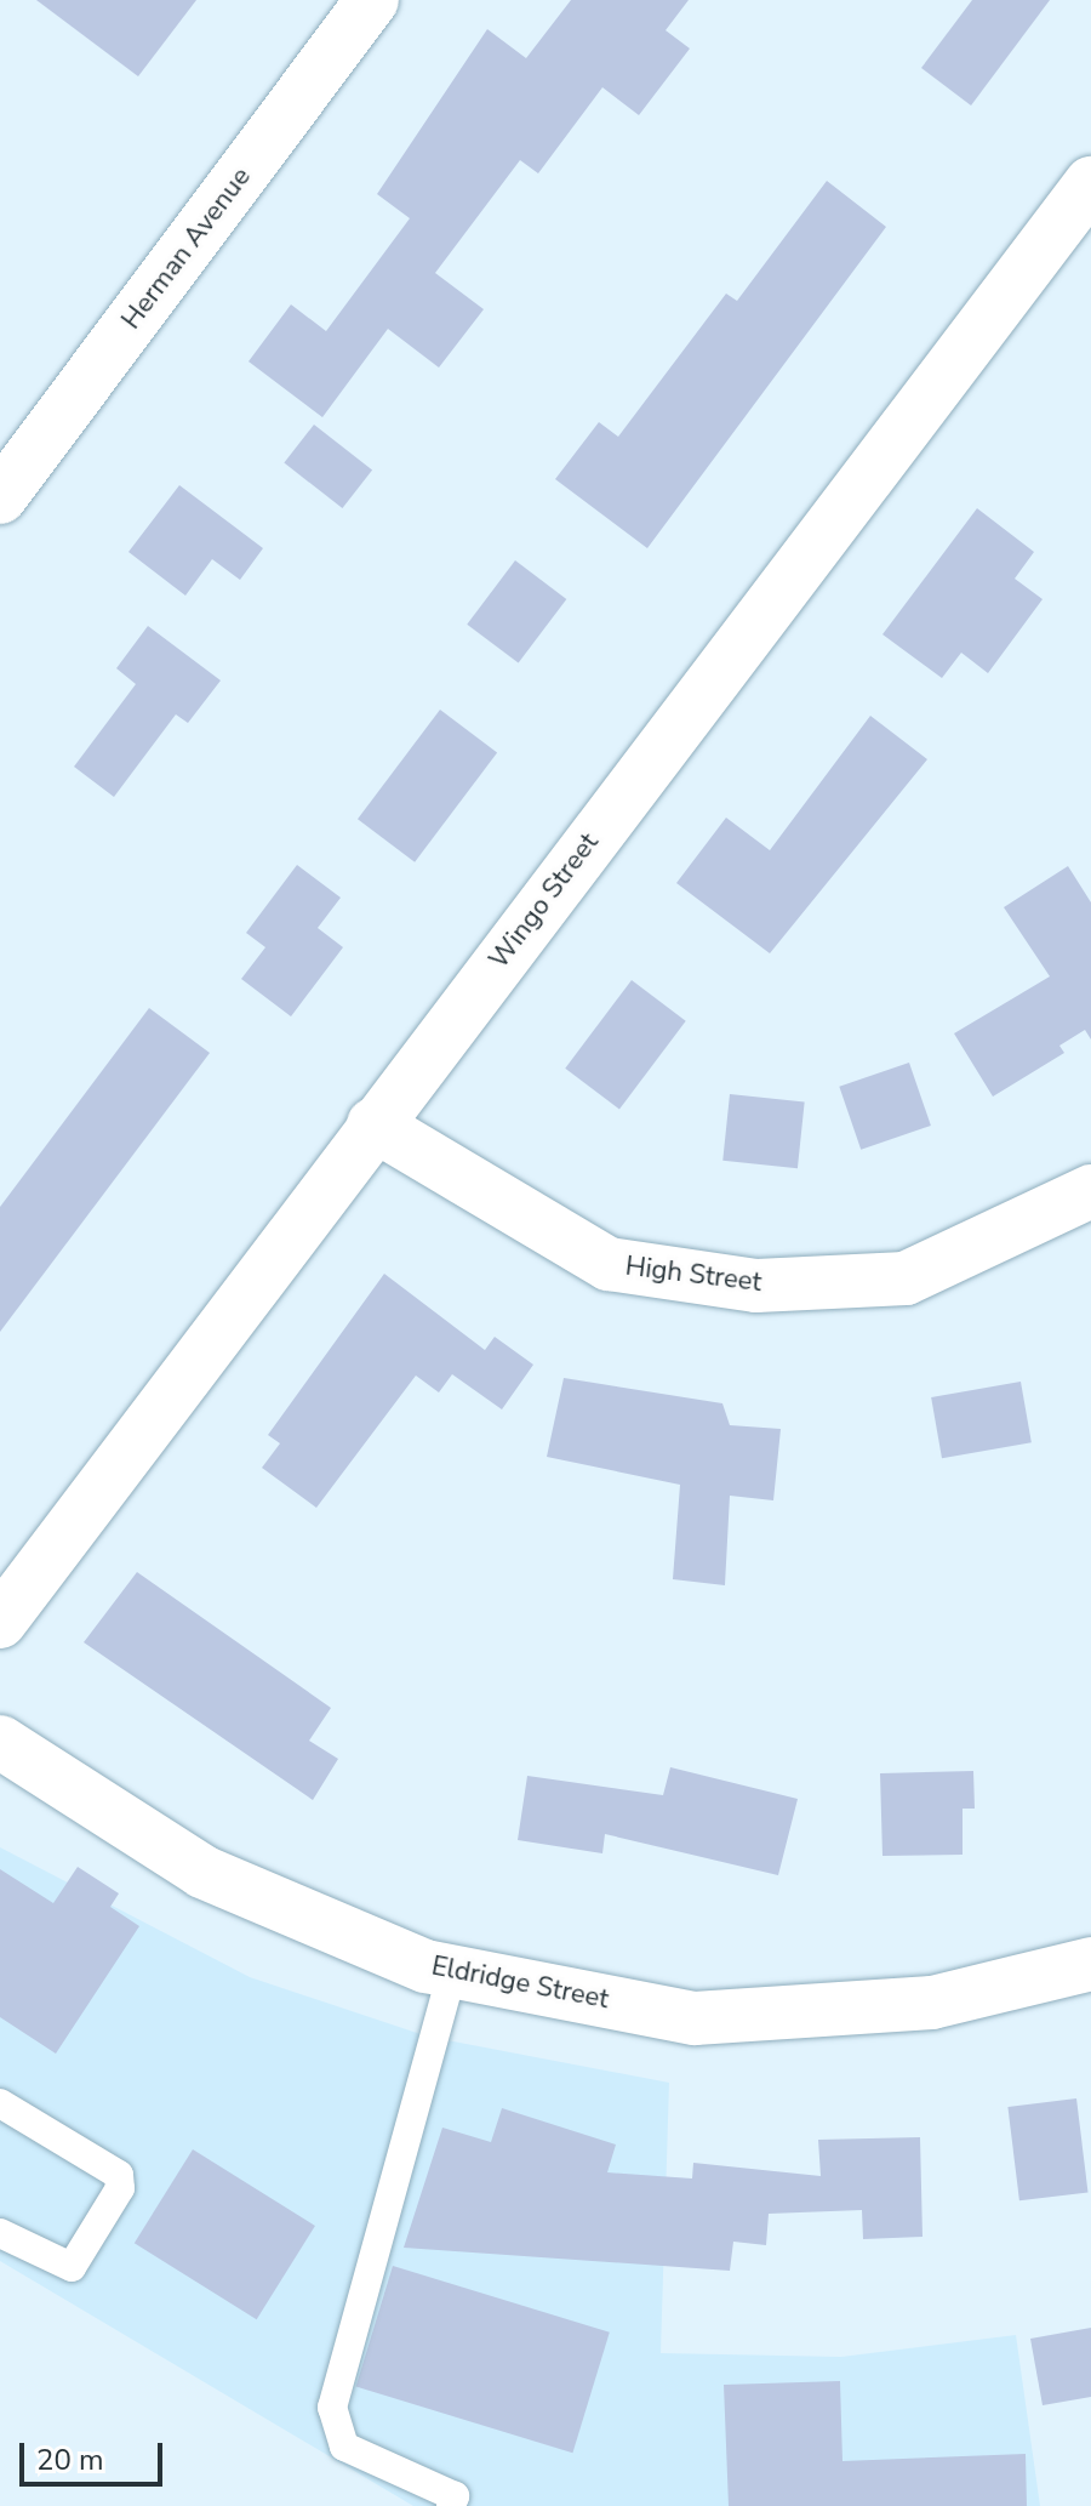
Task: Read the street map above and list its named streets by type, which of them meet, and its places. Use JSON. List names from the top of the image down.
{
  "streets": {
    "street": [
      "Herman Avenue",
      "Wingo Street",
      "High Street",
      "Eldridge Street"
    ]
  },
  "crossings": [
    ["Wingo Street", "High Street"]
  ],
  "scale_bar": "20 m"
}
